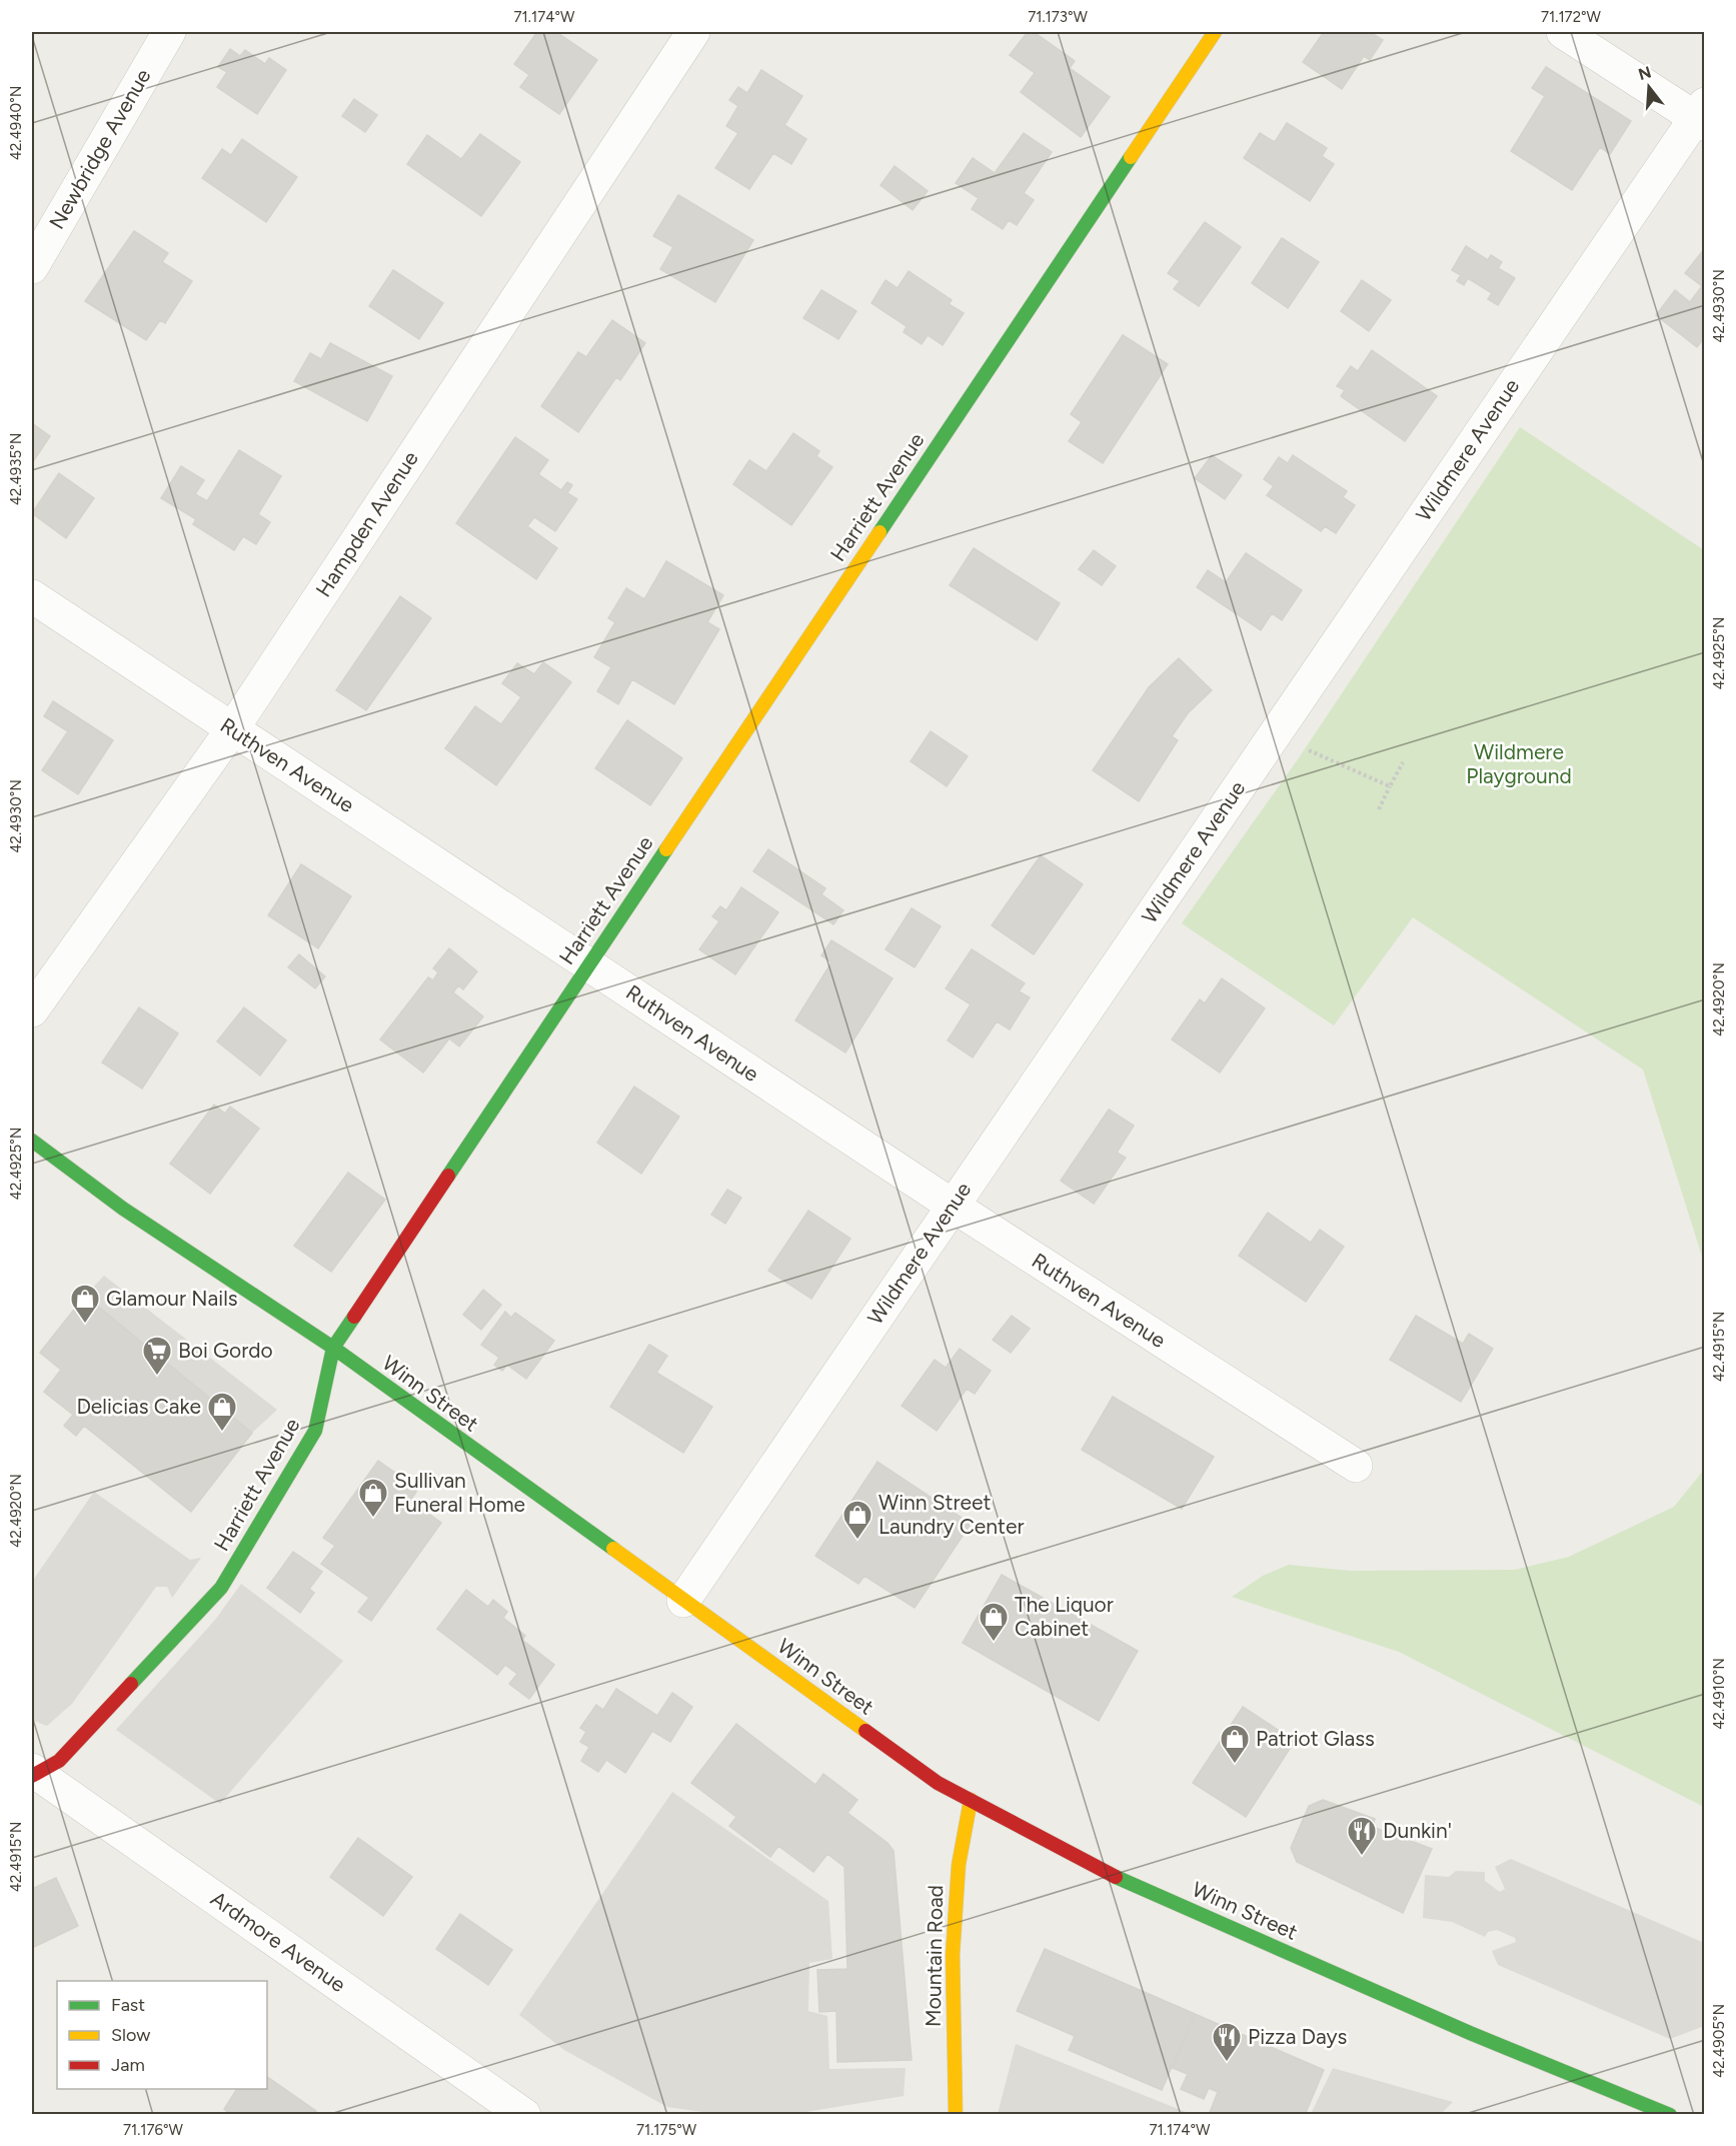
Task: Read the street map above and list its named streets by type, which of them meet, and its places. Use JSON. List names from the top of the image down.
{
  "streets": {
    "street": [
      "Newbridge Avenue",
      "Wildmere Avenue",
      "Harriett Avenue",
      "Hampden Avenue",
      "Ruthven Avenue",
      "Winn Street",
      "Ardmore Avenue",
      "Mountain Road"
    ]
  },
  "crossings": [
    ["Wildmere Avenue", "Ruthven Avenue"],
    ["Wildmere Avenue", "Winn Street"],
    ["Harriett Avenue", "Ruthven Avenue"],
    ["Harriett Avenue", "Winn Street"],
    ["Harriett Avenue", "Ardmore Avenue"],
    ["Hampden Avenue", "Ruthven Avenue"],
    ["Winn Street", "Mountain Road"]
  ],
  "parks": ["Wildmere Playground"],
  "places": {
    "shop": [
      "Glamour Nails",
      "Delicias Cake",
      "Sullivan Funeral Home",
      "Winn Street Laundry Center",
      "The Liquor Cabinet",
      "Patriot Glass"
    ],
    "supermarket": ["Boi Gordo"],
    "restaurant": ["Dunkin'", "Pizza Days"]
  },
  "legend": ["Fast", "Slow", "Jam"],
  "north": "top",
  "coordinates": [
    "71.174°W",
    "71.173°W",
    "71.172°W",
    "42.4940°N",
    "42.4930°N",
    "42.4935°N",
    "42.4925°N",
    "42.4920°N",
    "42.4915°N",
    "42.4910°N",
    "42.4905°N",
    "71.176°W",
    "71.175°W"
  ]
}
